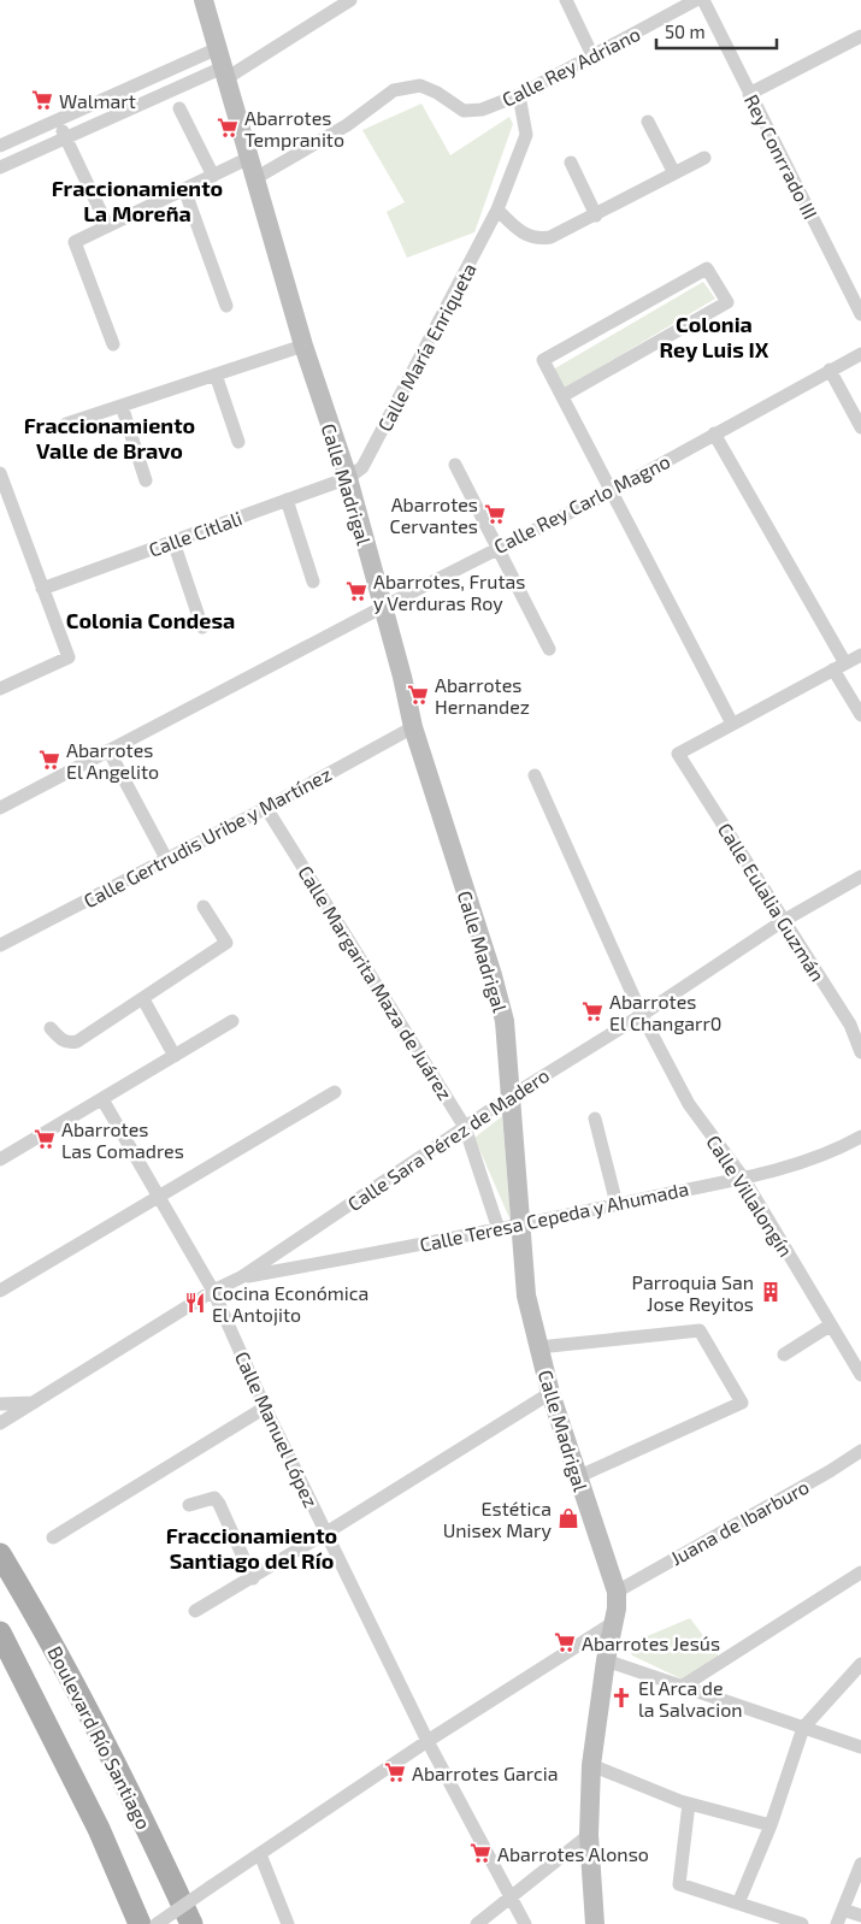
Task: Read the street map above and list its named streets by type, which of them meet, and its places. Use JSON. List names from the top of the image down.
{
  "streets": {
    "main road": ["Boulevard Río Santiago"],
    "street": [
      "Calle Rey Adriano",
      "Rey Conrrado III",
      "Calle María Enriqueta",
      "Calle Madrigal",
      "Calle Rey Carlo Magno",
      "Calle Citlali",
      "Calle Gertrudis Uribe y Martínez",
      "Calle Eulalia Guzmán",
      "Calle Margarita Maza de Juárez",
      "Calle Sara Pérez de Madero",
      "Calle Villalongín",
      "Calle Teresa Cepeda y Ahumada",
      "Calle Manuel López",
      "Juana de Ibarburo"
    ]
  },
  "crossings": [
    ["Calle Rey Adriano", "Calle María Enriqueta"],
    ["Calle Rey Adriano", "Calle Madrigal"],
    ["Calle María Enriqueta", "Calle Madrigal"],
    ["Calle María Enriqueta", "Calle Citlali"],
    ["Calle Madrigal", "Calle Rey Carlo Magno"],
    ["Calle Madrigal", "Calle Citlali"],
    ["Calle Madrigal", "Calle Gertrudis Uribe y Martínez"],
    ["Calle Madrigal", "Calle Sara Pérez de Madero"],
    ["Calle Madrigal", "Calle Teresa Cepeda y Ahumada"],
    ["Calle Madrigal", "Juana de Ibarburo"],
    ["Calle Gertrudis Uribe y Martínez", "Calle Margarita Maza de Juárez"],
    ["Calle Eulalia Guzmán", "Calle Sara Pérez de Madero"],
    ["Calle Margarita Maza de Juárez", "Calle Sara Pérez de Madero"],
    ["Calle Margarita Maza de Juárez", "Calle Teresa Cepeda y Ahumada"],
    ["Calle Sara Pérez de Madero", "Calle Villalongín"],
    ["Calle Sara Pérez de Madero", "Calle Teresa Cepeda y Ahumada"],
    ["Calle Sara Pérez de Madero", "Calle Manuel López"],
    ["Calle Villalongín", "Calle Teresa Cepeda y Ahumada"]
  ],
  "districts": [
    "Fraccionamiento La Moreña",
    "Colonia Rey Luis IX",
    "Fraccionamiento Valle de Bravo",
    "Colonia Condesa",
    "Fraccionamiento Santiago del Río"
  ],
  "places": {
    "supermarket": [
      "Walmart",
      "Abarrotes Tempranito",
      "Abarrotes Cervantes",
      "Abarrotes, Frutas y Verduras Roy",
      "Abarrotes Hernandez",
      "Abarrotes El Angelito",
      "Abarrotes El Changarr0",
      "Abarrotes Las Comadres",
      "Abarrotes Jesús",
      "Abarrotes Garcia",
      "Abarrotes Alonso"
    ],
    "building": ["Parroquia San Jose Reyitos"],
    "restaurant": ["Cocina Económica El Antojito"],
    "shop": ["Estética Unisex Mary"],
    "church": ["El Arca de la Salvacion"]
  },
  "scale_bar": "50 m"
}
